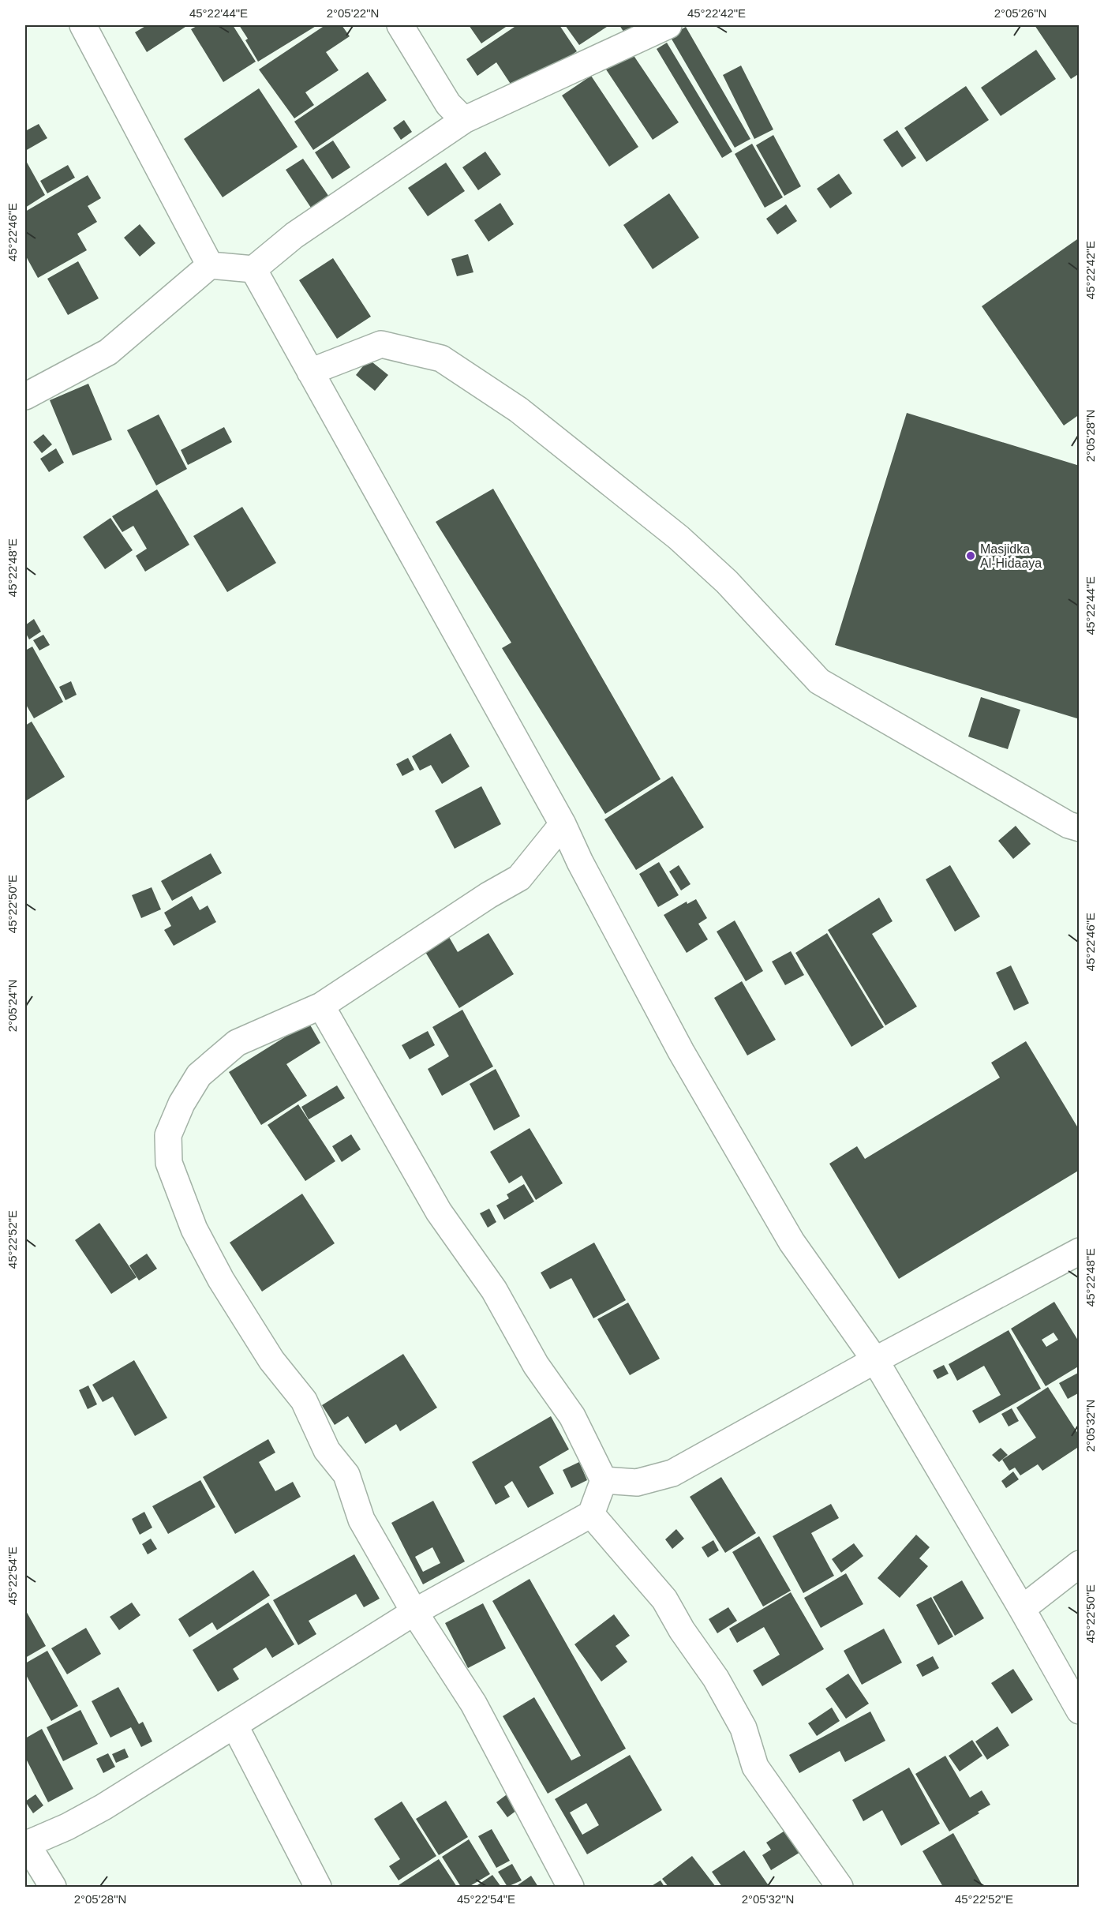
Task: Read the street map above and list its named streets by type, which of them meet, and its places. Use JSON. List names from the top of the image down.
{
  "places": ["Masjidka Al-Hidaaya"],
  "coordinates": [
    "45°22'44\"E",
    "2°05'22\"N",
    "45°22'42\"E",
    "2°05'26\"N",
    "45°22'46\"E",
    "2°05'28\"N",
    "45°22'48\"E",
    "45°22'50\"E",
    "2°05'24\"N",
    "45°22'52\"E",
    "2°05'32\"N",
    "45°22'54\"E"
  ]
}
